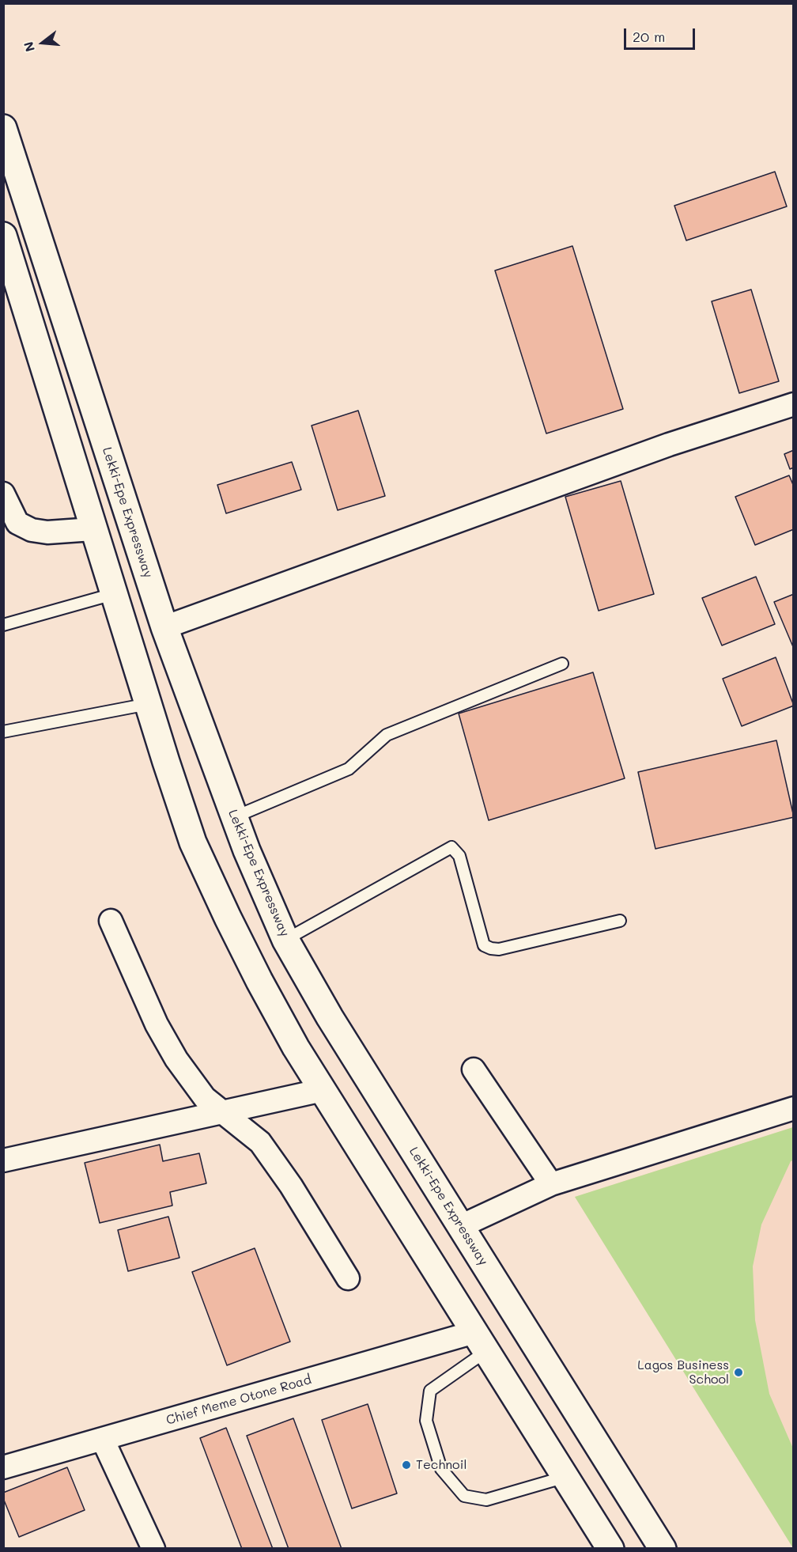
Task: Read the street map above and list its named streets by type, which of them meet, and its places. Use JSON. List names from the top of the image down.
{
  "streets": {
    "highway": ["Lekki-Epe Expressway"],
    "street": ["Chief Meme Otone Road"]
  },
  "places": ["Lagos Business School", "Technoil"],
  "scale_bar": "20 m",
  "north": "left"
}
